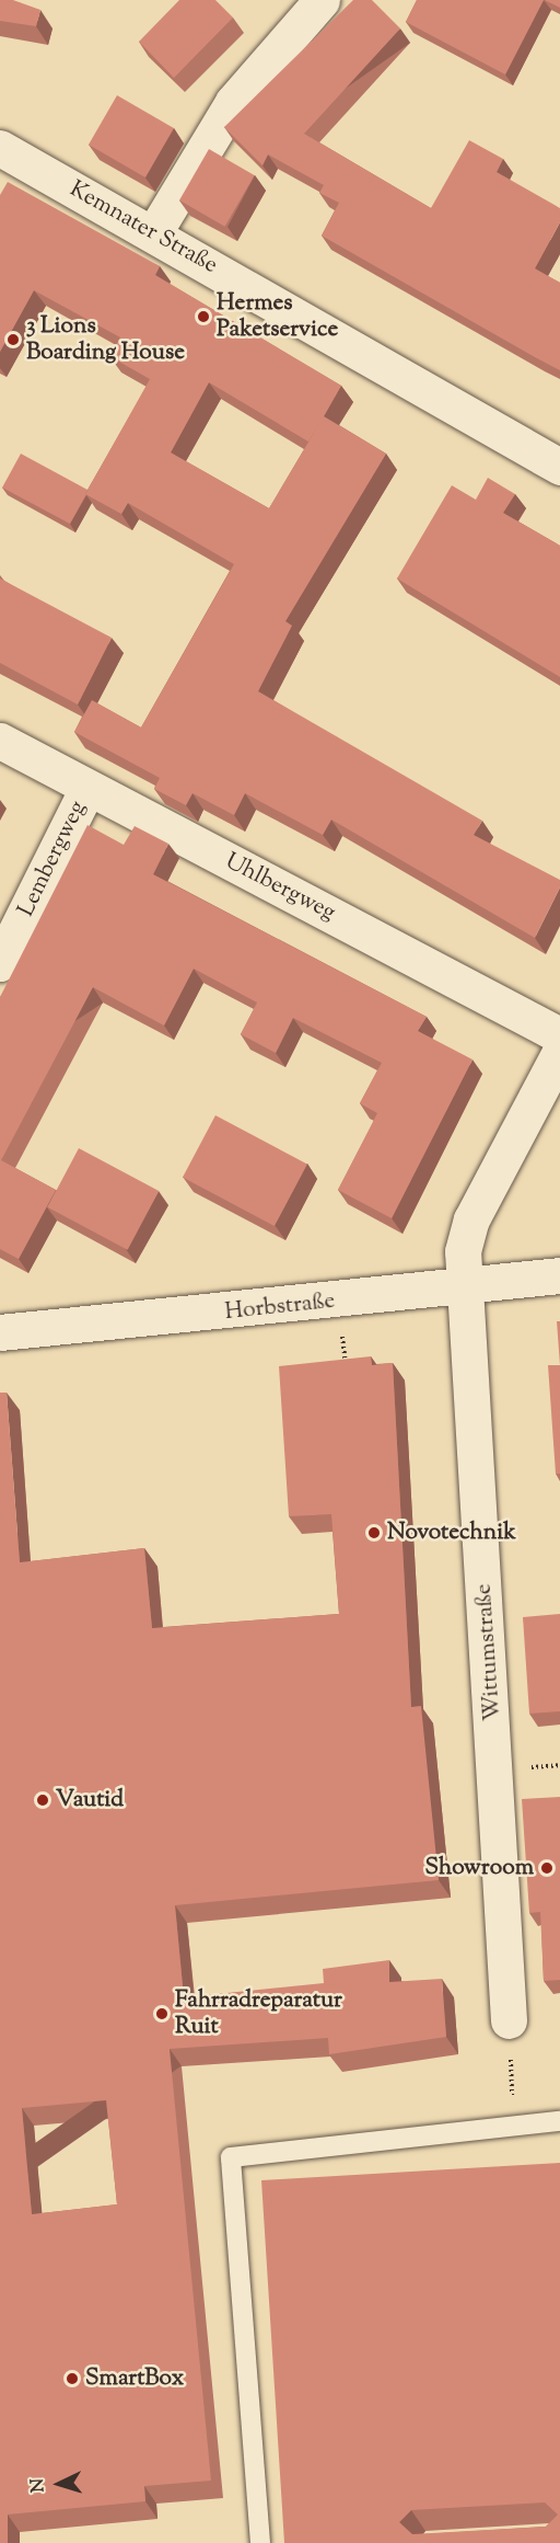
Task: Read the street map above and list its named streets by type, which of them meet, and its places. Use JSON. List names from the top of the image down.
{
  "streets": {
    "street": [
      "Kemnater Straße",
      "Lembergweg",
      "Uhlbergweg",
      "Horbstraße",
      "Wittumstraße"
    ]
  },
  "crossings": [
    ["Lembergweg", "Uhlbergweg"],
    ["Horbstraße", "Wittumstraße"]
  ],
  "places": [
    "Hermes Paketservice",
    "3 Lions Boarding House",
    "Novotechnik",
    "Vautid",
    "Showroom",
    "Fahrradreparatur Ruit",
    "SmartBox"
  ],
  "north": "left"
}
